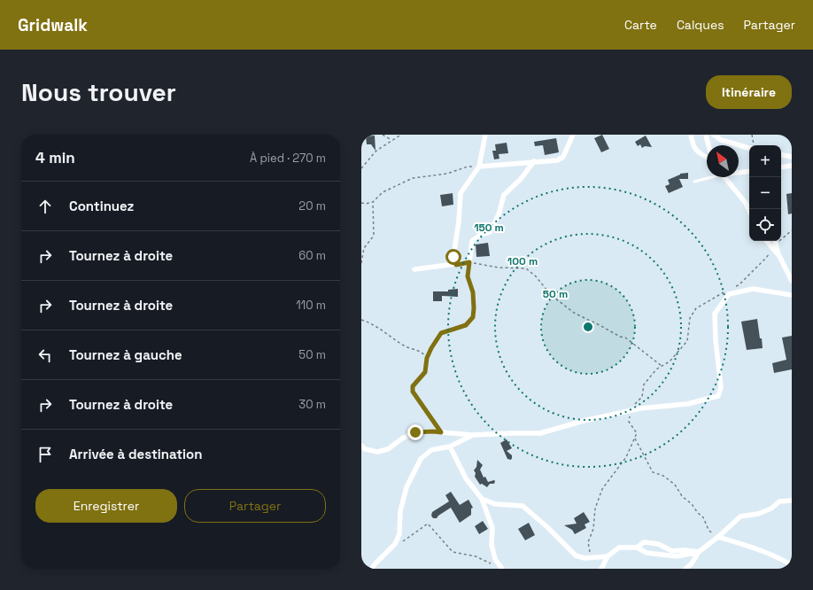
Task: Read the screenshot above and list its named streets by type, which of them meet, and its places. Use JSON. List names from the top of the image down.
{
  "north": "top left",
  "page": {
    "header": "Gridwalk",
    "nav": ["Carte", "Calques", "Partager"],
    "buttons": [
      "Itinéraire",
      ["Enregistrer", "Partager"]
    ],
    "title": "Nous trouver",
    "heading": ["4 min", "À pied · 270 m"],
    "map_buttons": ["+", "−"],
    "list": [
      ["Continuez", "20 m"],
      ["Tournez à droite", "60 m"],
      ["Tournez à droite", "110 m"],
      ["Tournez à gauche", "50 m"],
      ["Tournez à droite", "30 m"],
      "Arrivée à destination"
    ]
  },
  "rings": ["150 m", "100 m", "50 m"]
}
